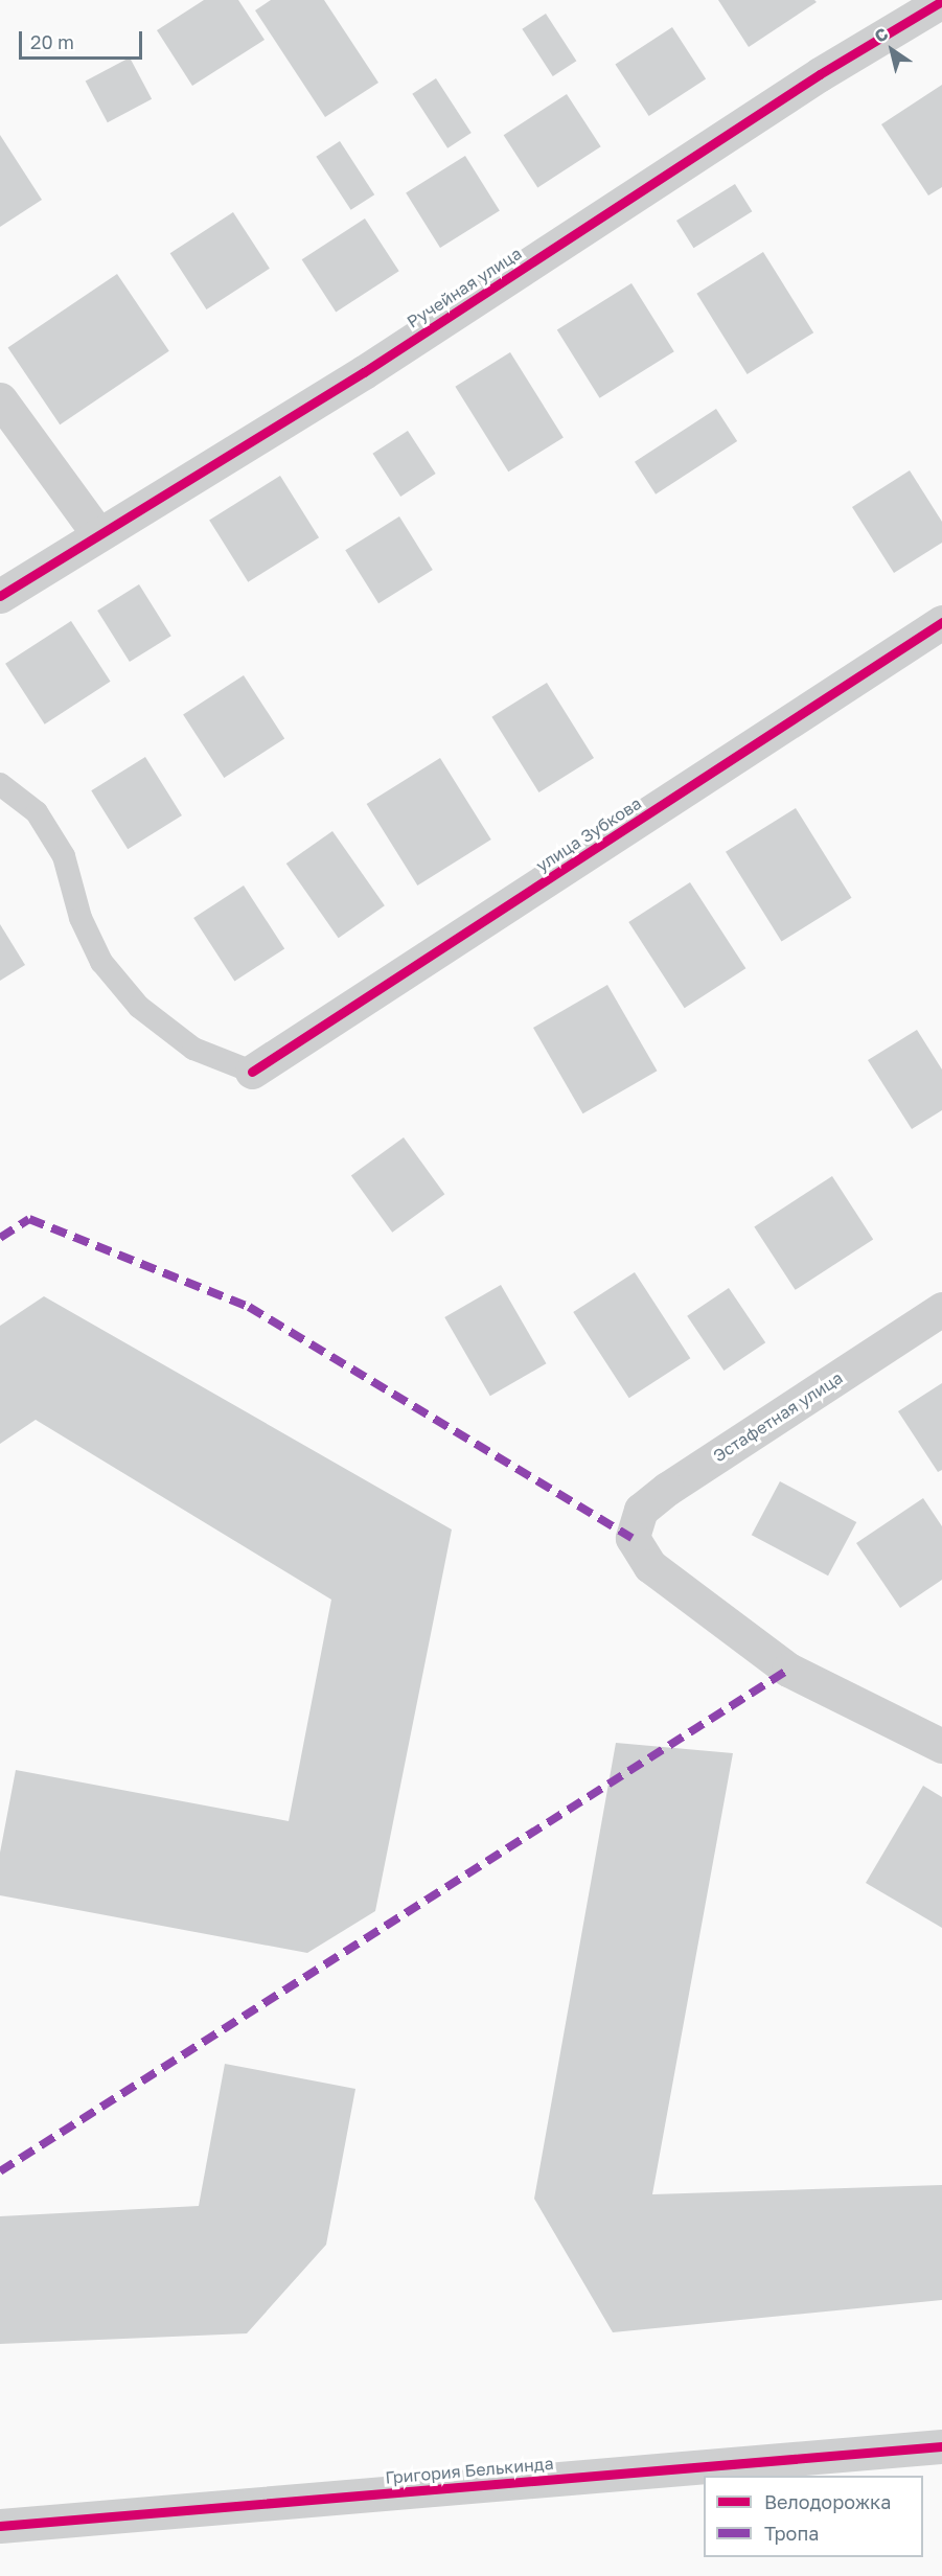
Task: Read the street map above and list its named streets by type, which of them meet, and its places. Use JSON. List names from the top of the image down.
{
  "streets": {
    "street": [
      "Ручейная улица",
      "улица Зубкова",
      "Эстафетная улица",
      "Григория Белькинда"
    ]
  },
  "legend": ["Велодорожка", "Тропа"],
  "scale_bar": "20 m",
  "north": "top left"
}
